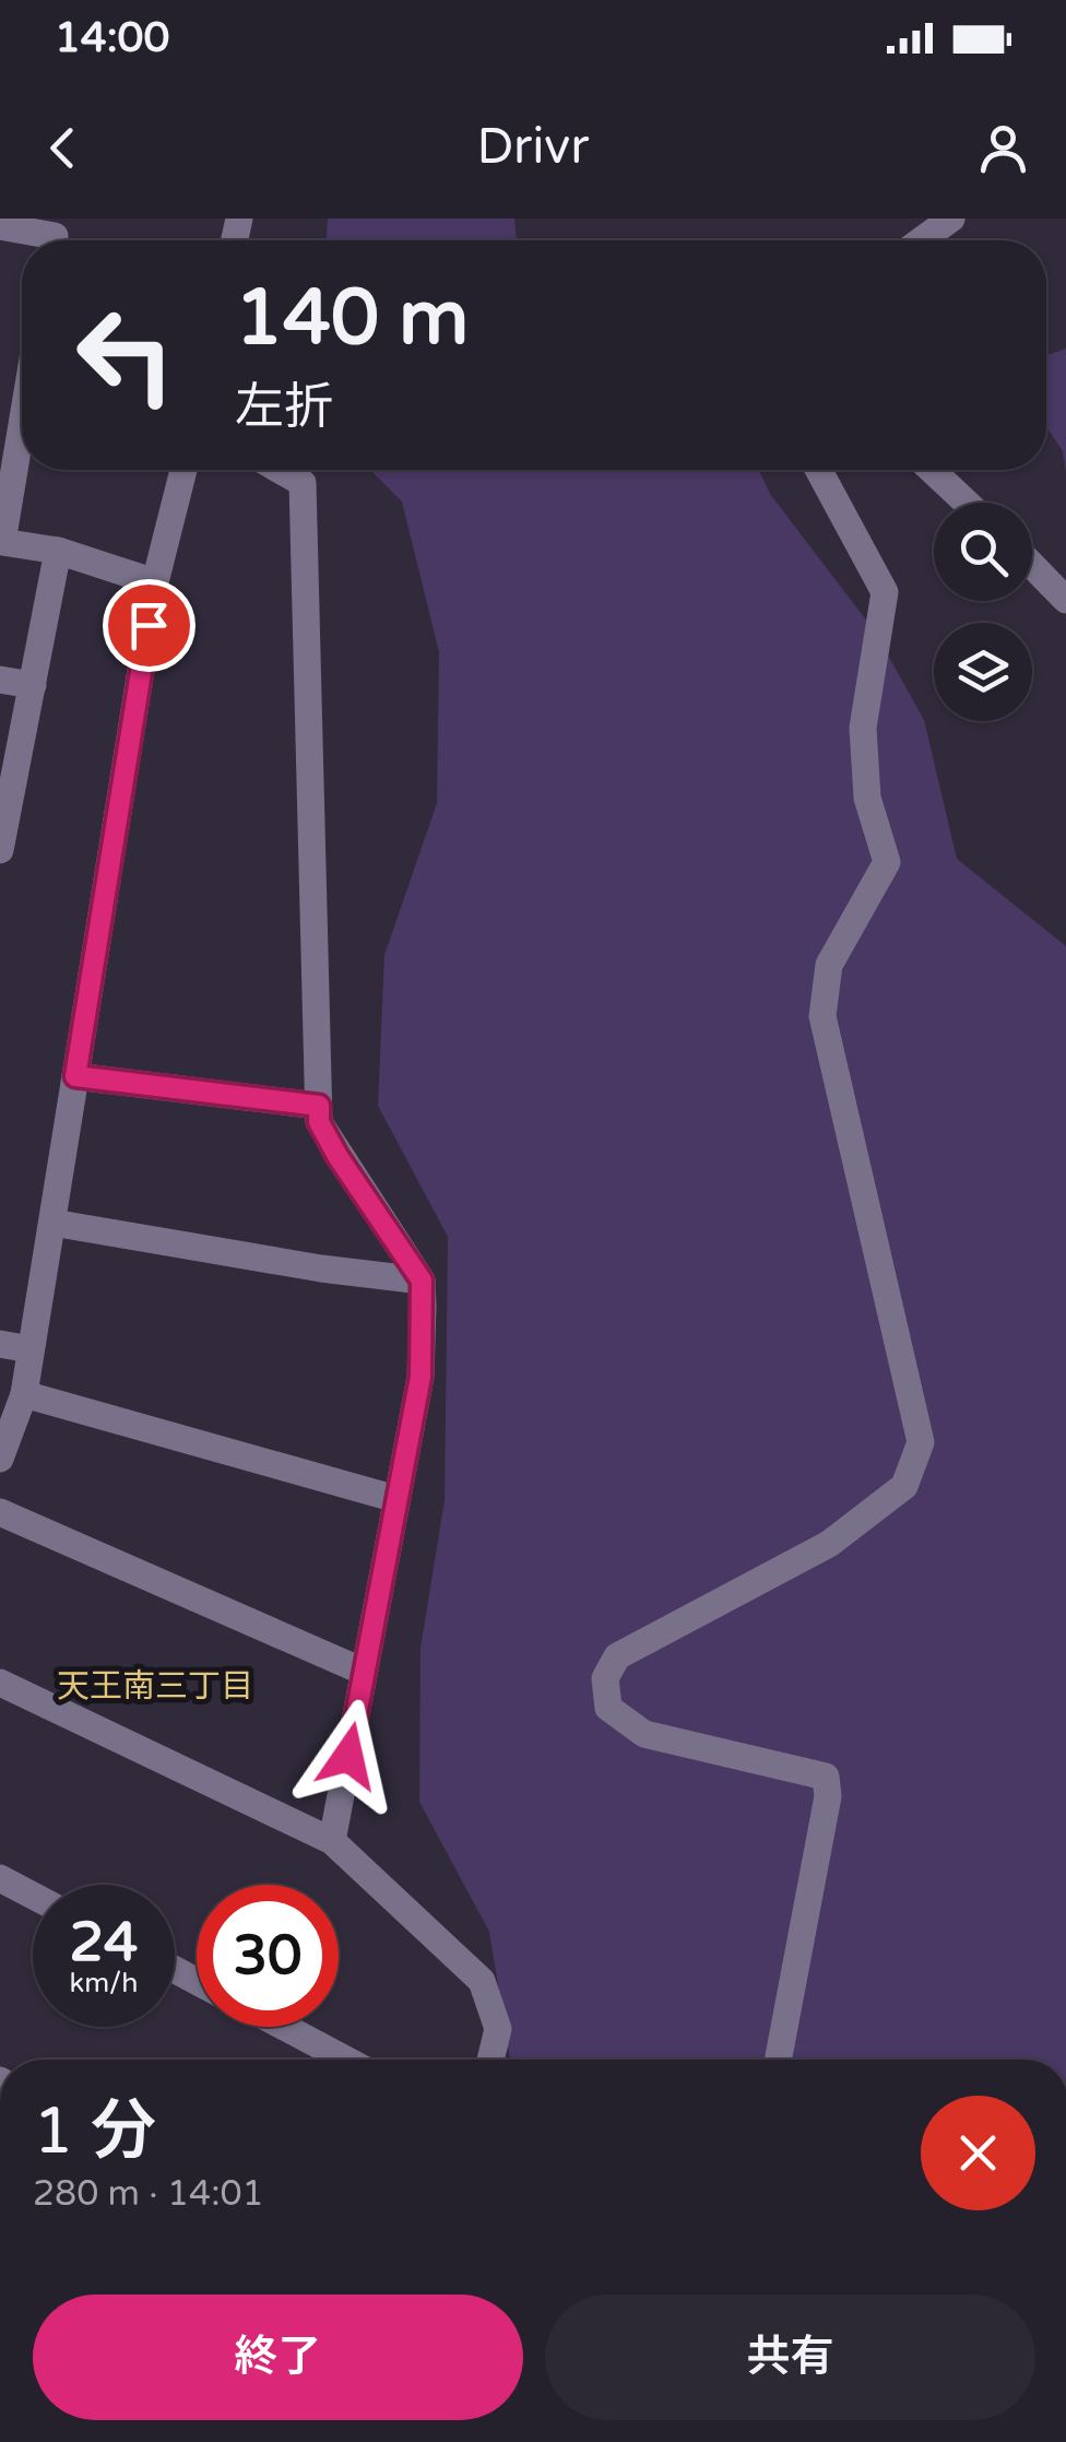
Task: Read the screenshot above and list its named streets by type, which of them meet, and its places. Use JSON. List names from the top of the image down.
{
  "districts": ["天王南三丁目"],
  "page": {
    "status": "14:00",
    "header": "Drivr",
    "turn": ["140 m", "左折"],
    "speed": "24 km/h",
    "limit": "30",
    "heading": ["1 分", "280 m · 14:01"],
    "buttons": ["終了", "共有"]
  }
}
